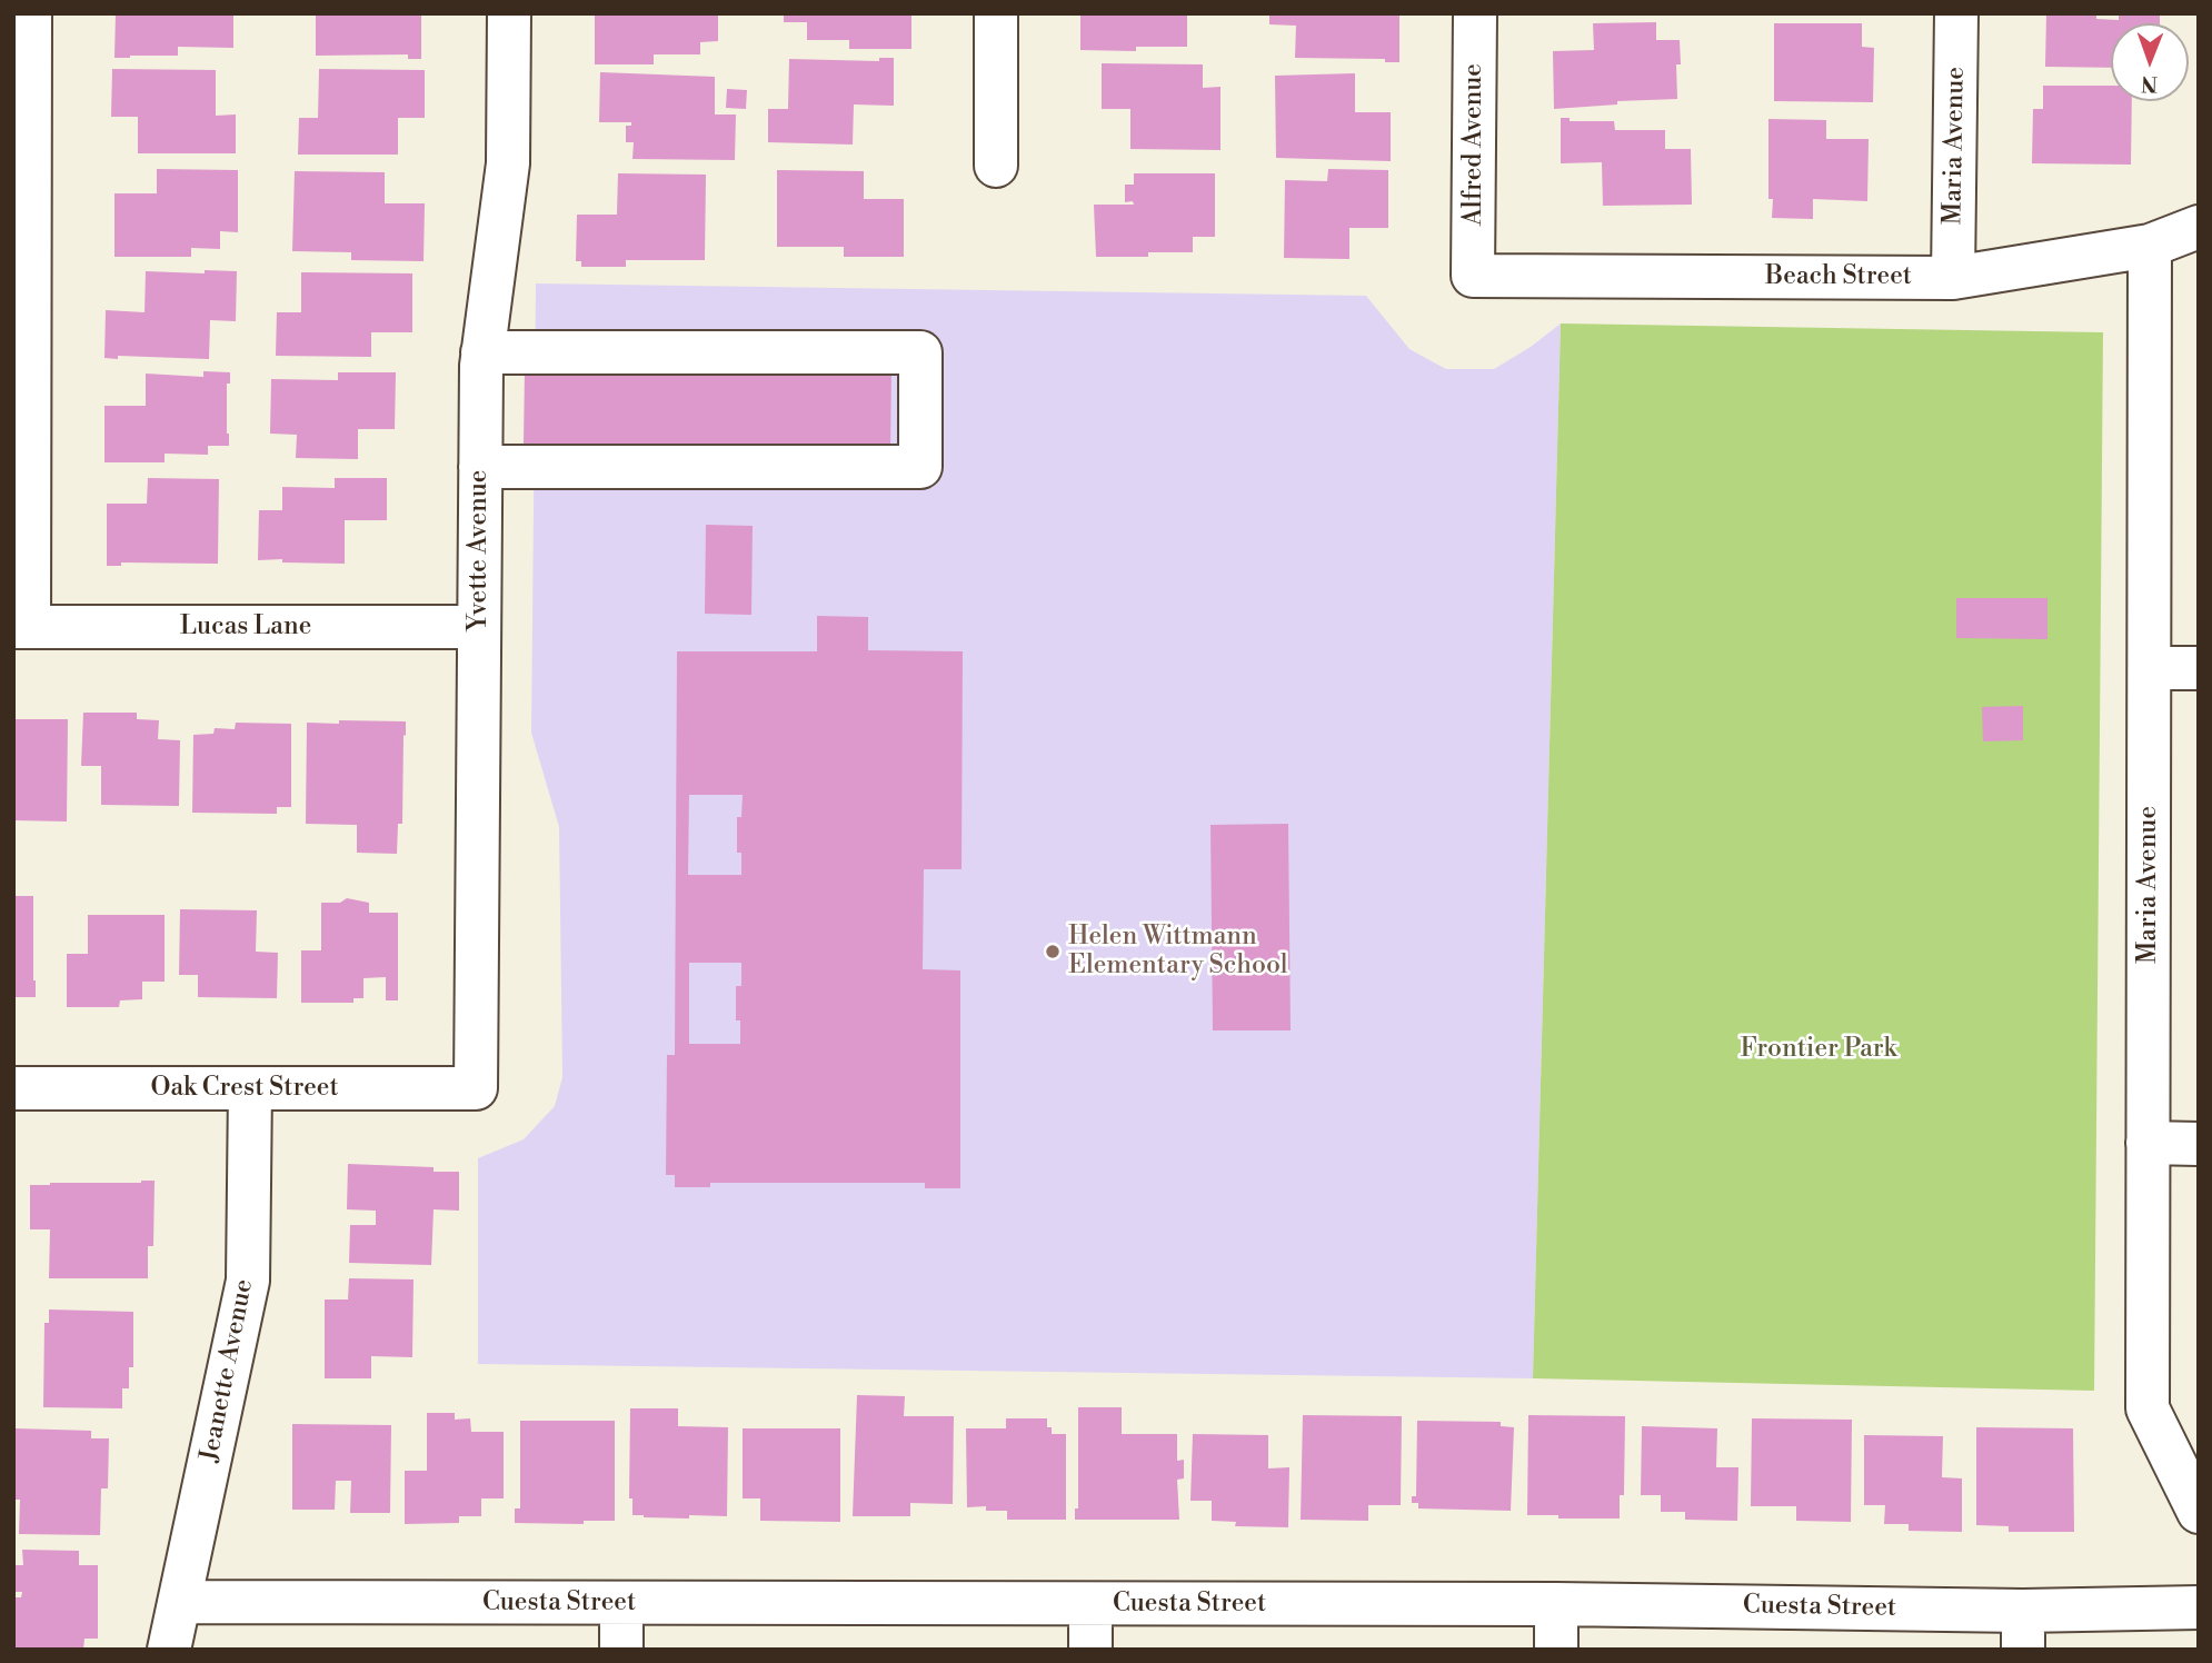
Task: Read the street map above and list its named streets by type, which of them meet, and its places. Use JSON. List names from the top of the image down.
{
  "streets": {
    "street": [
      "Alfred Avenue",
      "Maria Avenue",
      "Beach Street",
      "Yvette Avenue",
      "Lucas Lane",
      "Oak Crest Street",
      "Jeanette Avenue",
      "Cuesta Street"
    ]
  },
  "crossings": [
    ["Alfred Avenue", "Beach Street"],
    ["Maria Avenue", "Beach Street"],
    ["Yvette Avenue", "Lucas Lane"],
    ["Yvette Avenue", "Oak Crest Street"],
    ["Oak Crest Street", "Jeanette Avenue"],
    ["Jeanette Avenue", "Cuesta Street"]
  ],
  "parks": ["Frontier Park"],
  "places": ["Helen Wittmann Elementary School"],
  "north": "bottom"
}
